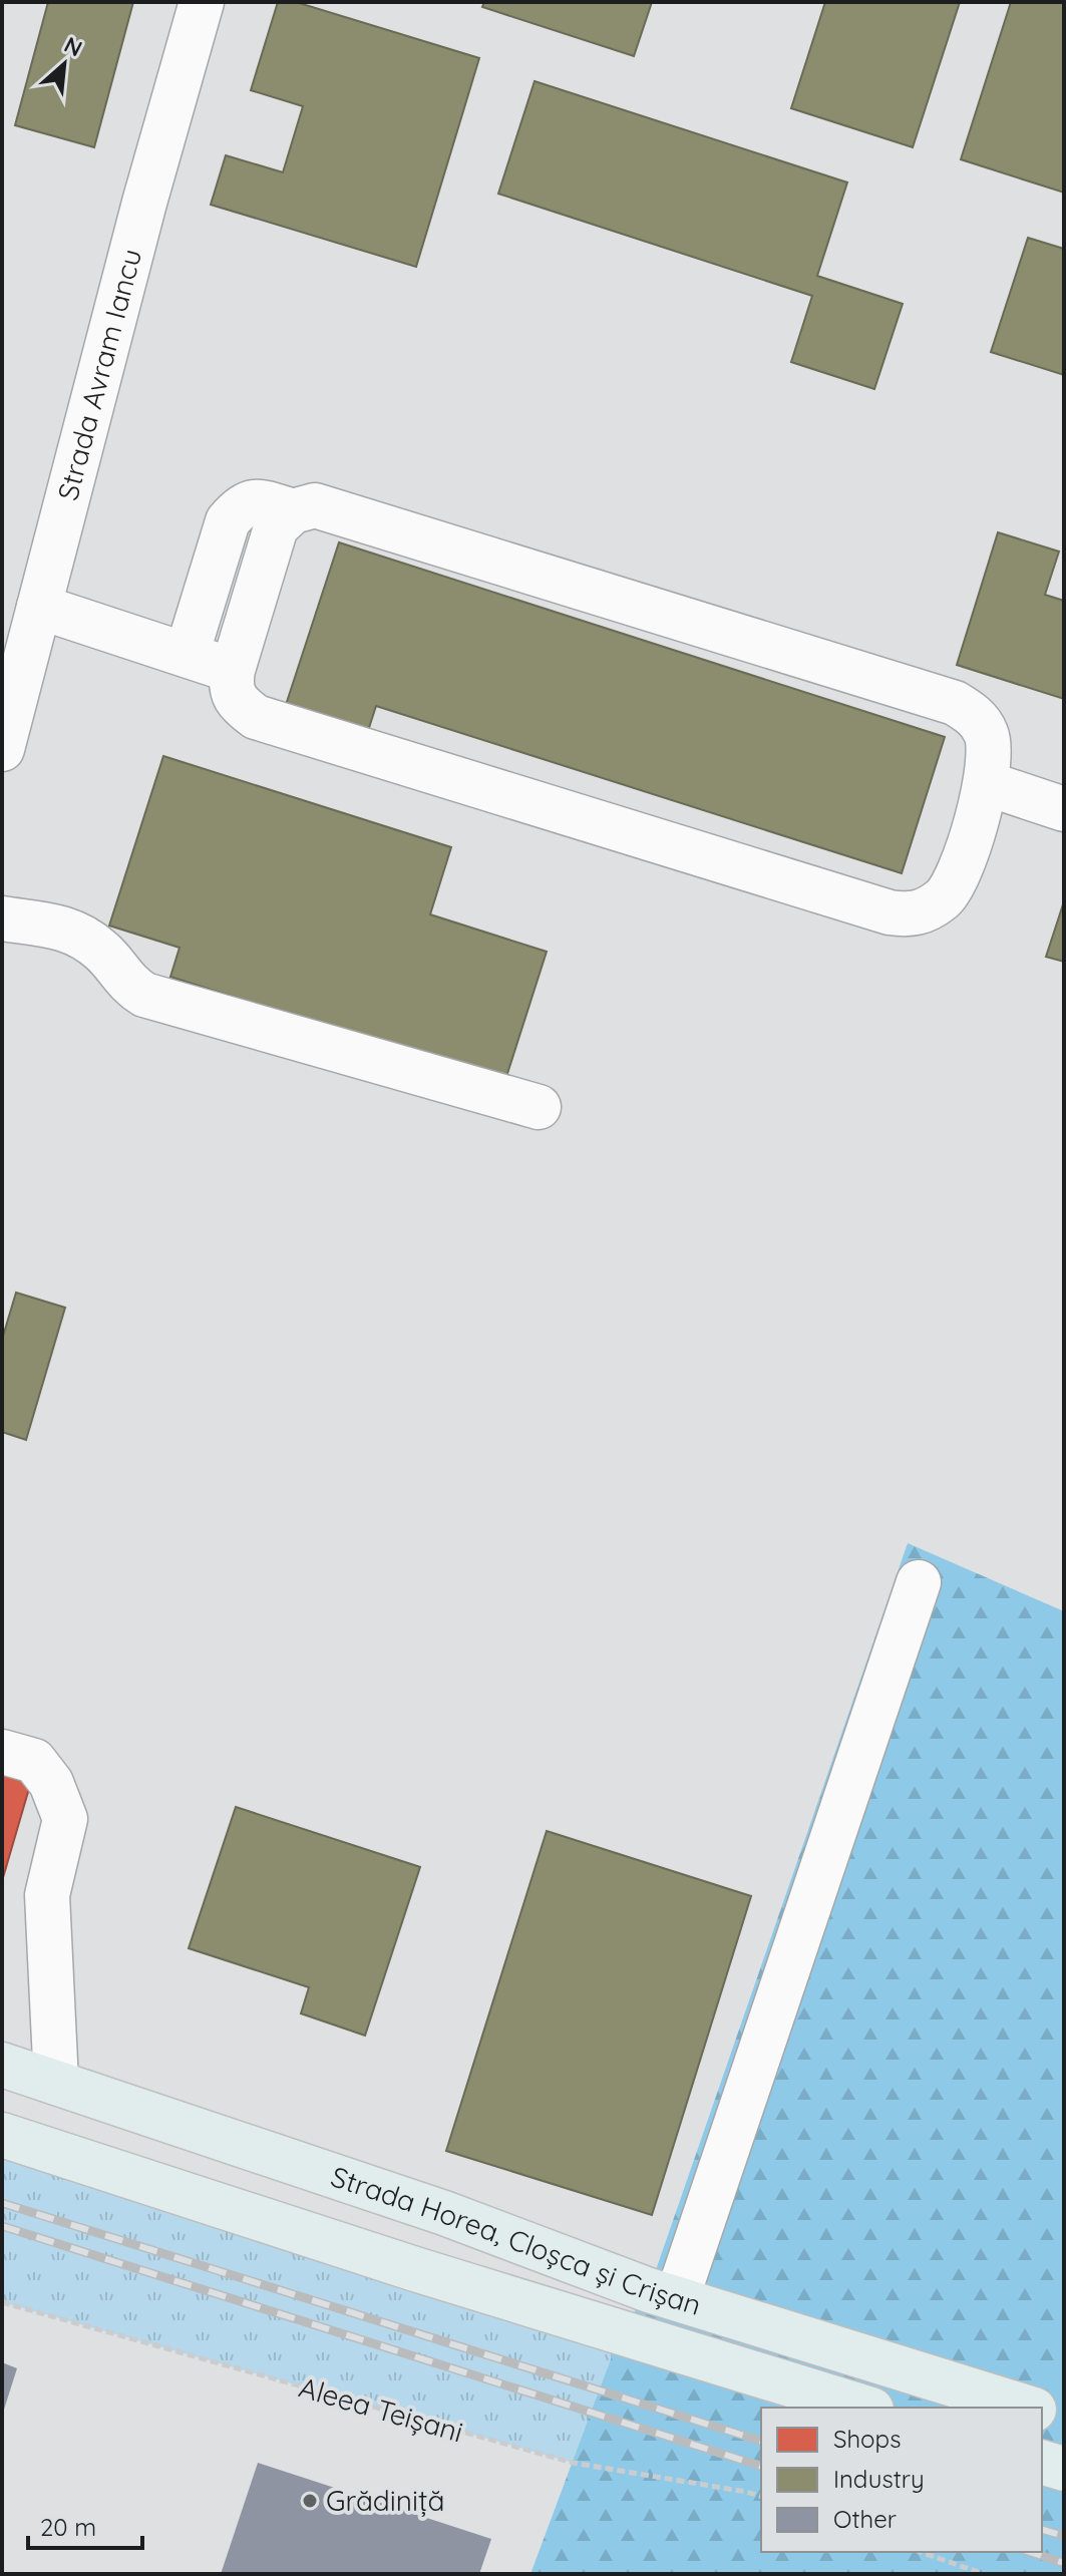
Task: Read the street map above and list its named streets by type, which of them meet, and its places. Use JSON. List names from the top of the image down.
{
  "streets": {
    "main road": ["Strada Horea, Cloșca și Crișan"],
    "street": ["Strada Avram Iancu"],
    "path": ["Aleea Teișani"]
  },
  "places": ["Grădiniță"],
  "legend": ["Shops", "Industry", "Other"],
  "scale_bar": "20 m",
  "north": "top right"
}
